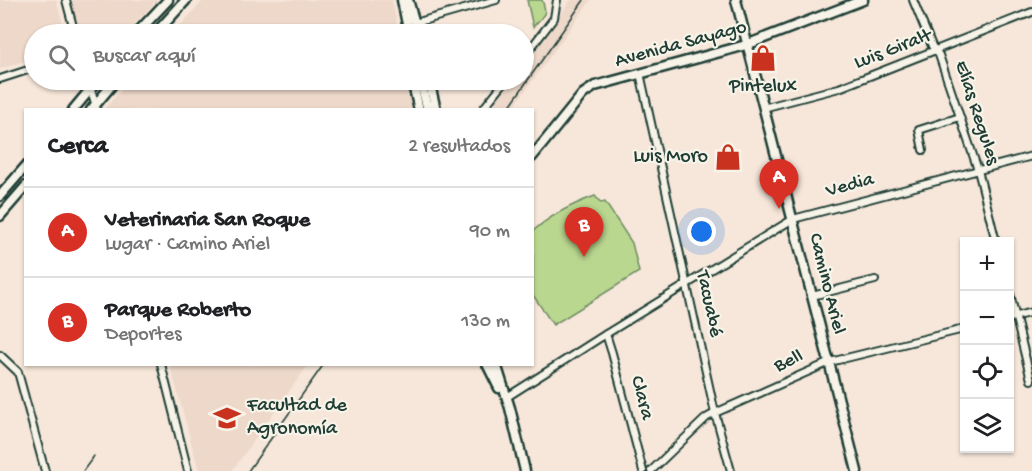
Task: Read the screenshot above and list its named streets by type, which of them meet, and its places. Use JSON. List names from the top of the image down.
{
  "streets": {
    "street": [
      "Avenida Sayago",
      "Luis Giralt",
      "Elías Regules",
      "Vedia",
      "Camino Ariel",
      "Tacuabé",
      "Bell",
      "Clara"
    ]
  },
  "crossings": [
    ["Avenida Sayago", "Camino Ariel"],
    ["Avenida Sayago", "Tacuabé"],
    ["Luis Giralt", "Elías Regules"],
    ["Luis Giralt", "Camino Ariel"],
    ["Elías Regules", "Vedia"],
    ["Vedia", "Camino Ariel"],
    ["Vedia", "Tacuabé"],
    ["Vedia", "Clara"],
    ["Camino Ariel", "Bell"],
    ["Tacuabé", "Bell"]
  ],
  "places": {
    "shop": ["Pintelux", "Luis Moro"],
    "school or university": ["Facultad de Agronomía"]
  },
  "page": {
    "search": "Buscar aquí",
    "heading": ["Cerca", "2 resultados"],
    "pins": ["A", "B"],
    "list": [
      {
        "mark": "A",
        "name": "Veterinaria San Roque",
        "note": "Lugar · Camino Ariel",
        "value": "90 m"
      },
      {
        "mark": "B",
        "name": "Parque Roberto",
        "note": "Deportes",
        "value": "130 m"
      }
    ],
    "map_buttons": ["+", "−"]
  }
}
